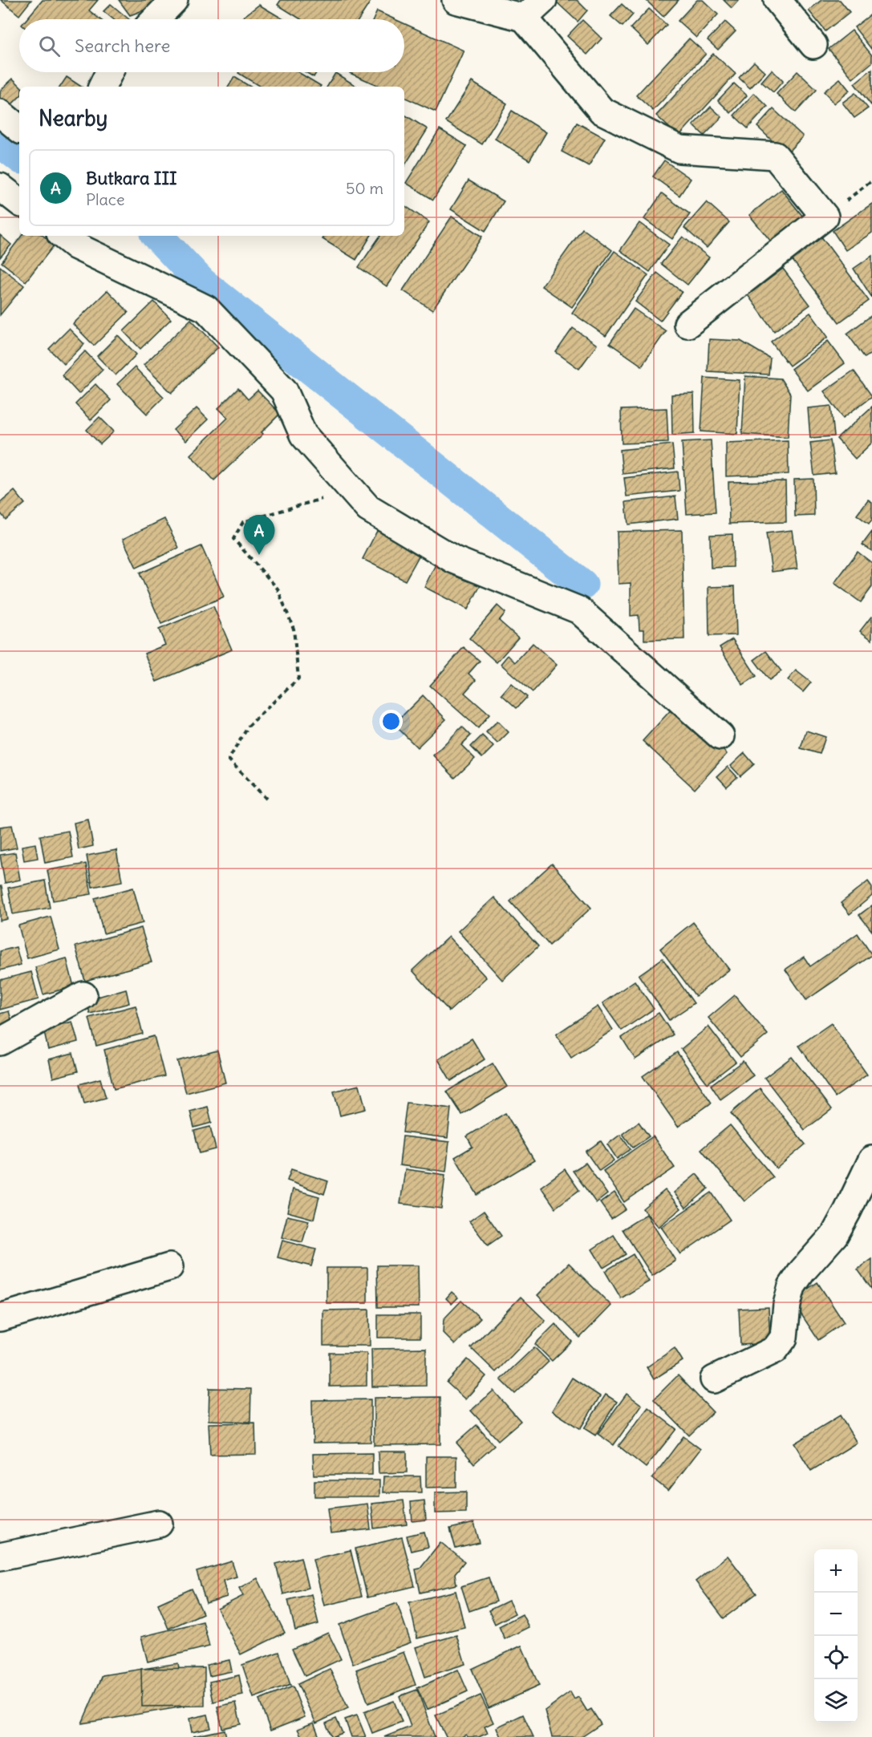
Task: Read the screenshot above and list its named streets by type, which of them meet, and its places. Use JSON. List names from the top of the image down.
{
  "page": {
    "search": "Search here",
    "heading": "Nearby",
    "list": [
      {
        "mark": "A",
        "name": "Butkara III",
        "note": "Place",
        "value": "50 m"
      }
    ],
    "pins": "A",
    "map_buttons": ["+", "−"]
  }
}
